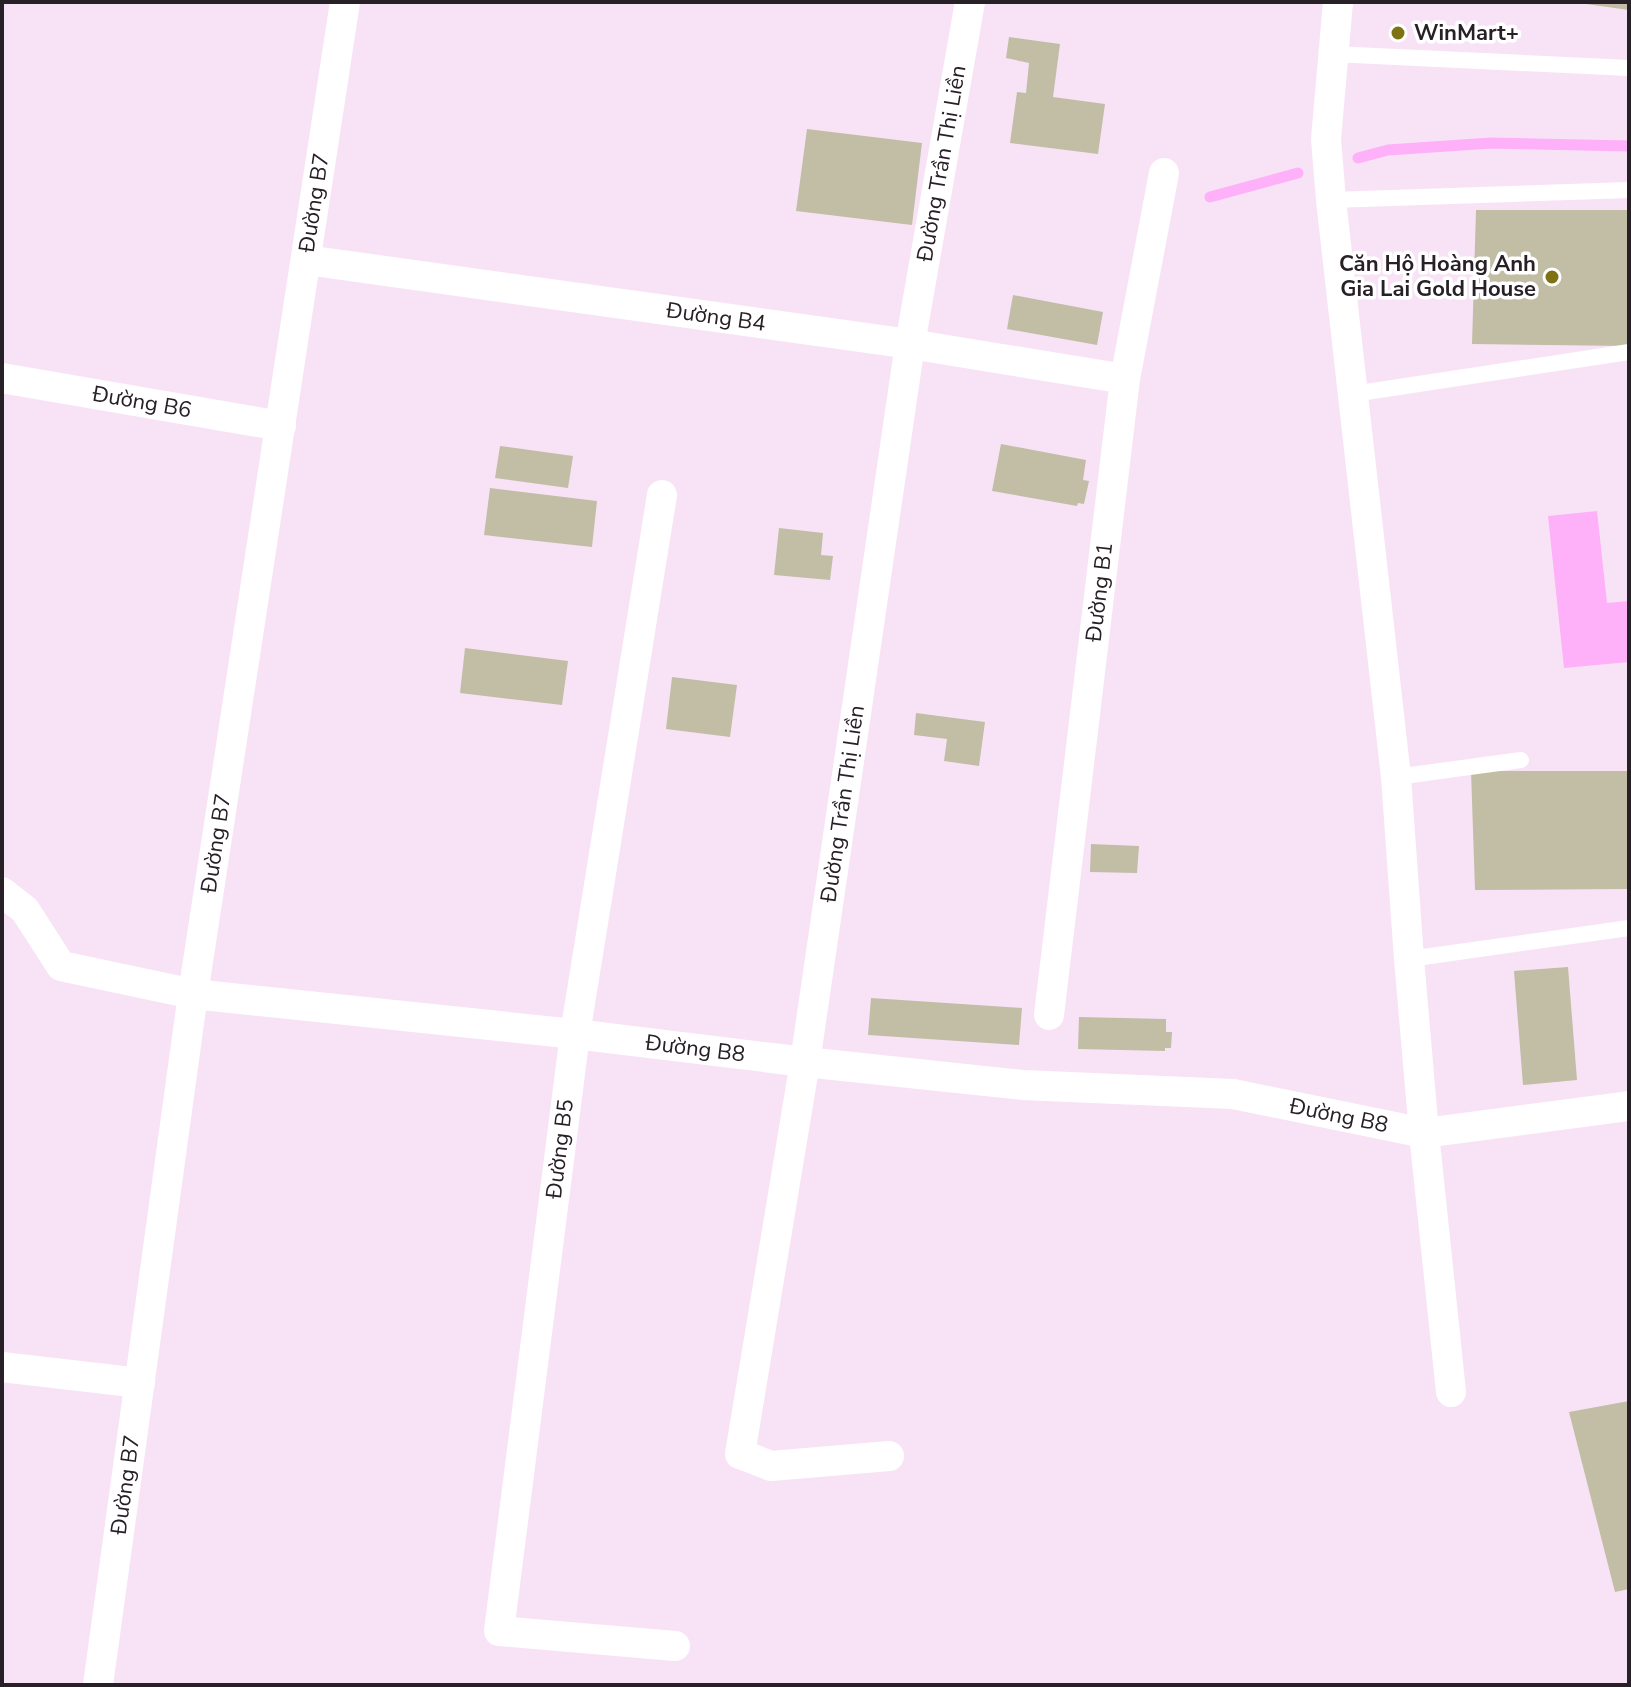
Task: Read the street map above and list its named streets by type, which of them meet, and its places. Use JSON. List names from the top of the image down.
{
  "streets": {
    "street": [
      "Đường Trần Thị Liền",
      "Đường B7",
      "Đường B4",
      "Đường B6",
      "Đường B1",
      "Đường B8",
      "Đường B5"
    ]
  },
  "crossings": [
    ["Đường Trần Thị Liền", "Đường B4"],
    ["Đường Trần Thị Liền", "Đường B8"],
    ["Đường B7", "Đường B4"],
    ["Đường B7", "Đường B6"],
    ["Đường B7", "Đường B8"],
    ["Đường B4", "Đường B1"],
    ["Đường B8", "Đường B5"]
  ],
  "places": ["WinMart+", "Căn Hộ Hoàng Anh Gia Lai Gold House"]
}
